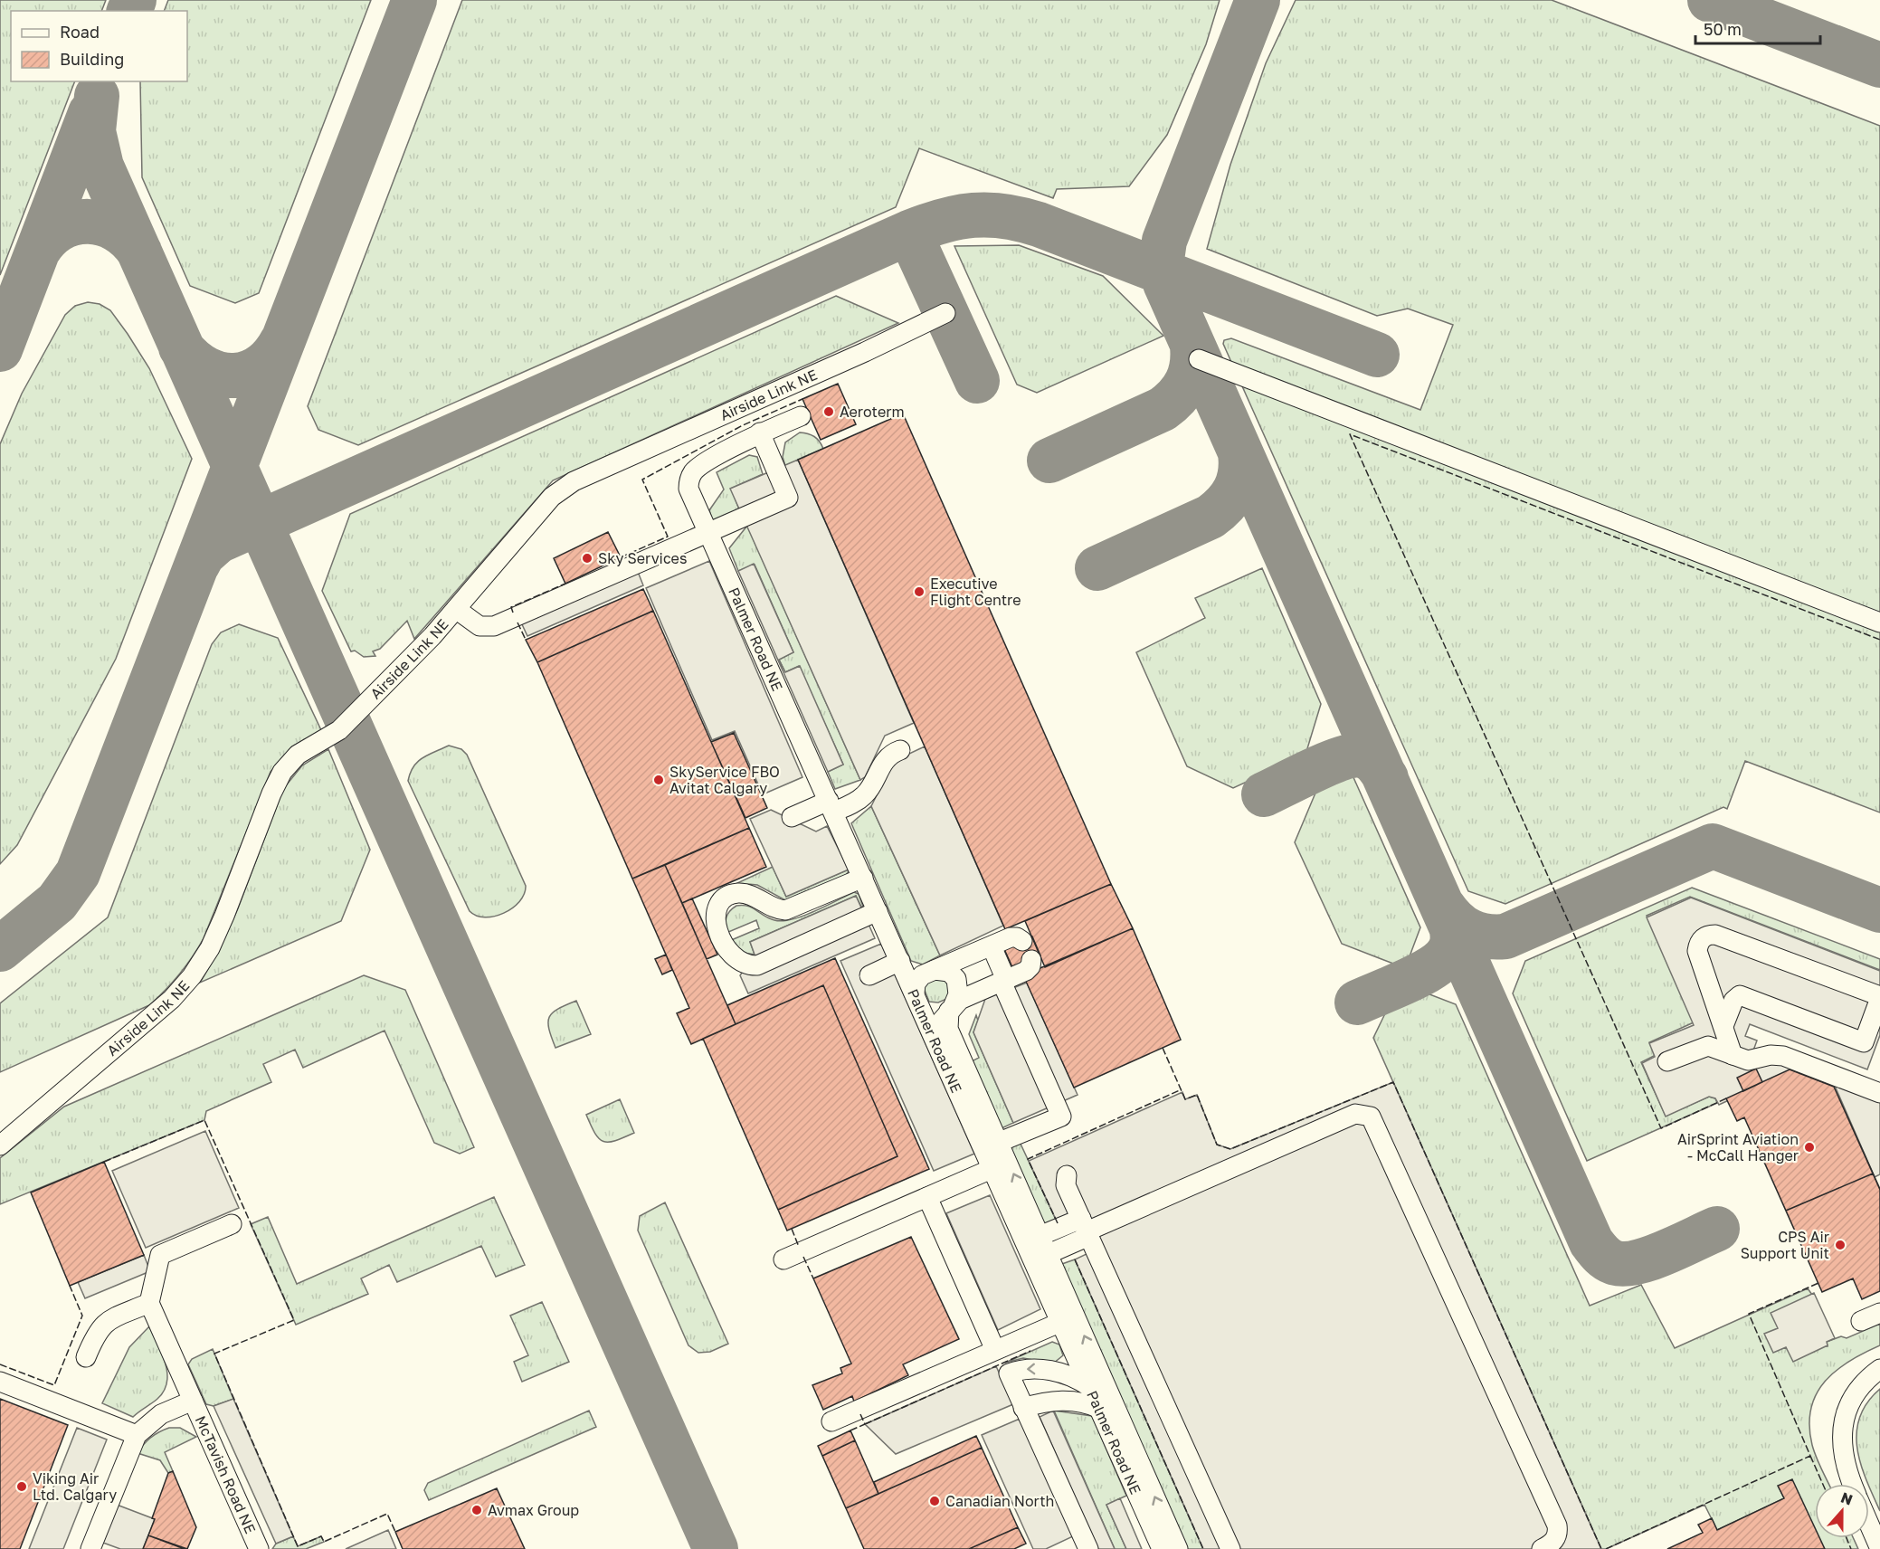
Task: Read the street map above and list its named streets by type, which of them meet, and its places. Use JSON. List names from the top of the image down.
{
  "streets": {
    "street": ["Airside Link NE", "Palmer Road NE", "McTavish Road NE"]
  },
  "places": [
    "Aeroterm",
    "Sky Services",
    "Executive Flight Centre",
    "SkyService FBO Avitat Calgary",
    "AirSprint Aviation - McCall Hanger",
    "CPS Air Support Unit",
    "Viking Air Ltd. Calgary",
    "Canadian North",
    "Avmax Group"
  ],
  "legend": ["Road", "Building"],
  "scale_bar": "50 m",
  "north": "top"
}
